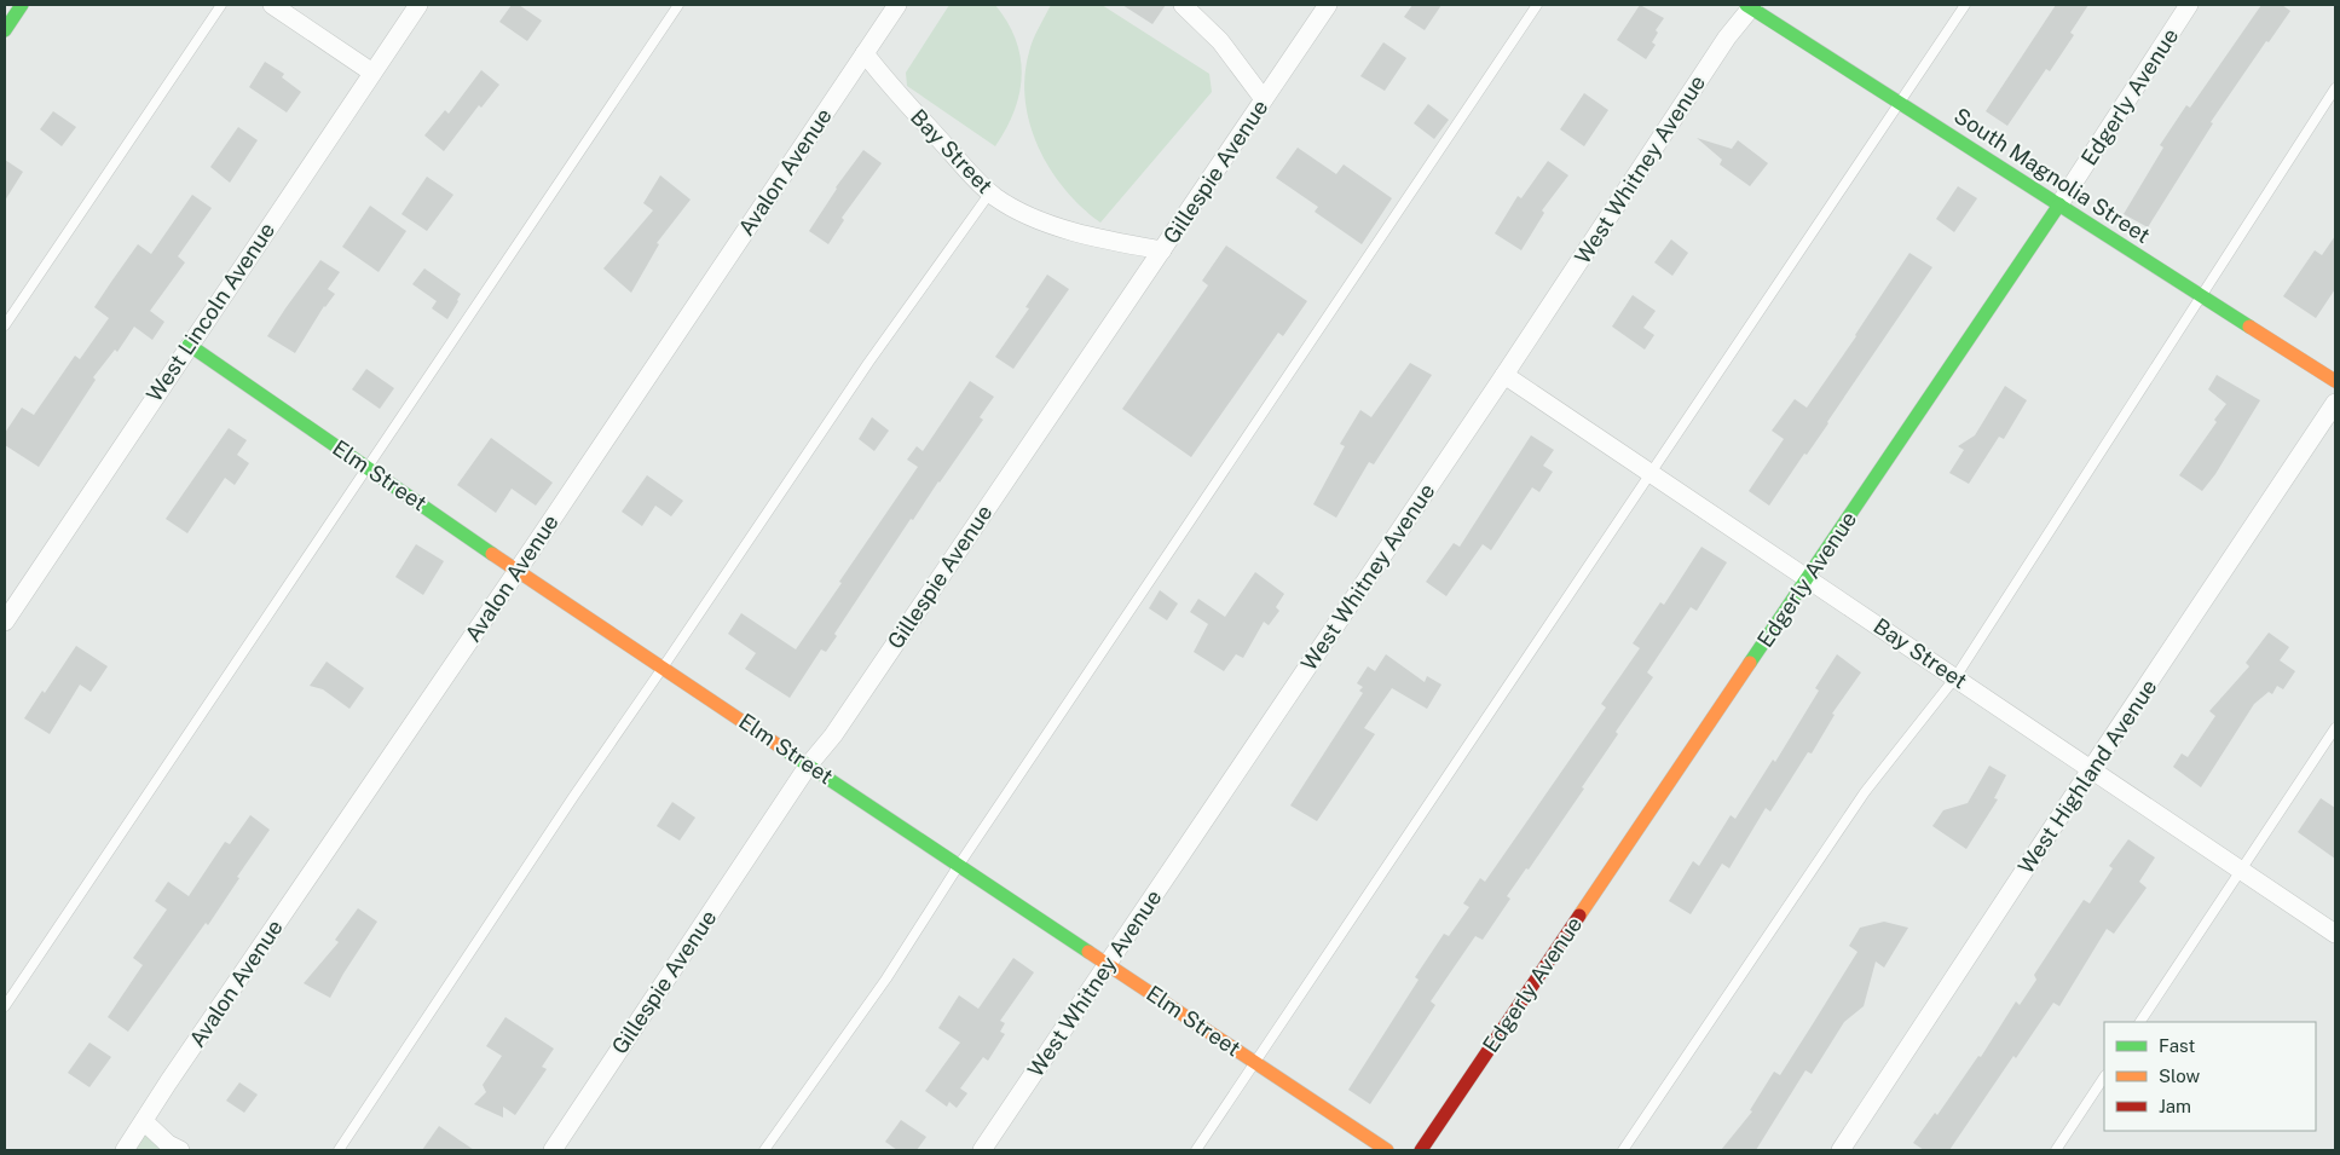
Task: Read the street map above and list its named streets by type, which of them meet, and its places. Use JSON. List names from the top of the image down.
{
  "streets": {
    "street": [
      "Edgerly Avenue",
      "Bay Street",
      "West Whitney Avenue",
      "Avalon Avenue",
      "Gillespie Avenue",
      "South Magnolia Street",
      "West Lincoln Avenue",
      "Elm Street",
      "West Highland Avenue"
    ]
  },
  "crossings": [
    ["Edgerly Avenue", "Bay Street"],
    ["Edgerly Avenue", "South Magnolia Street"],
    ["Bay Street", "West Whitney Avenue"],
    ["Bay Street", "Avalon Avenue"],
    ["Bay Street", "Gillespie Avenue"],
    ["Bay Street", "West Highland Avenue"],
    ["West Whitney Avenue", "South Magnolia Street"],
    ["West Whitney Avenue", "Elm Street"],
    ["Avalon Avenue", "Elm Street"],
    ["Gillespie Avenue", "Elm Street"],
    ["West Lincoln Avenue", "Elm Street"]
  ],
  "legend": ["Fast", "Slow", "Jam"]
}
